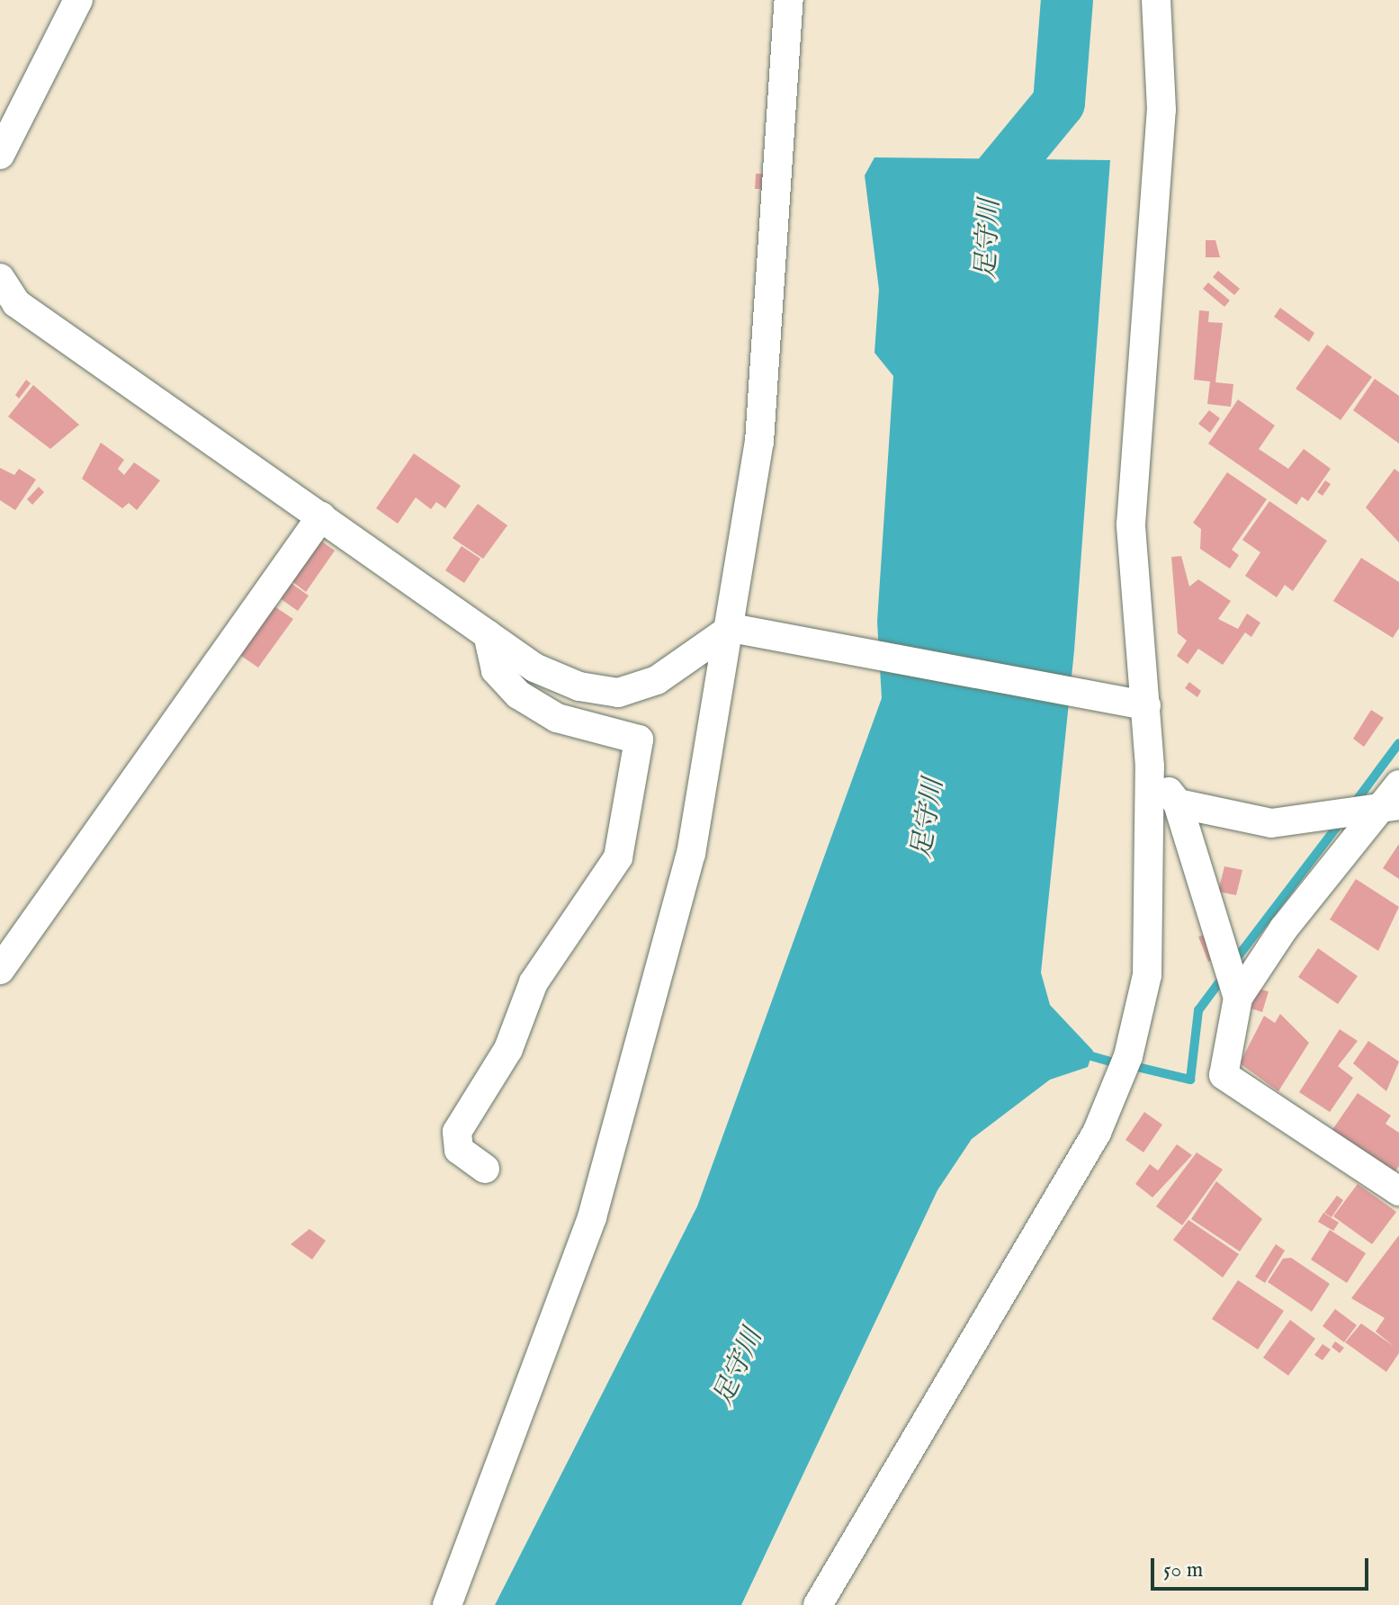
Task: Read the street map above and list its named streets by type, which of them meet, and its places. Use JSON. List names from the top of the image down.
{
  "water": ["足守川"],
  "scale_bar": "50 m"
}
